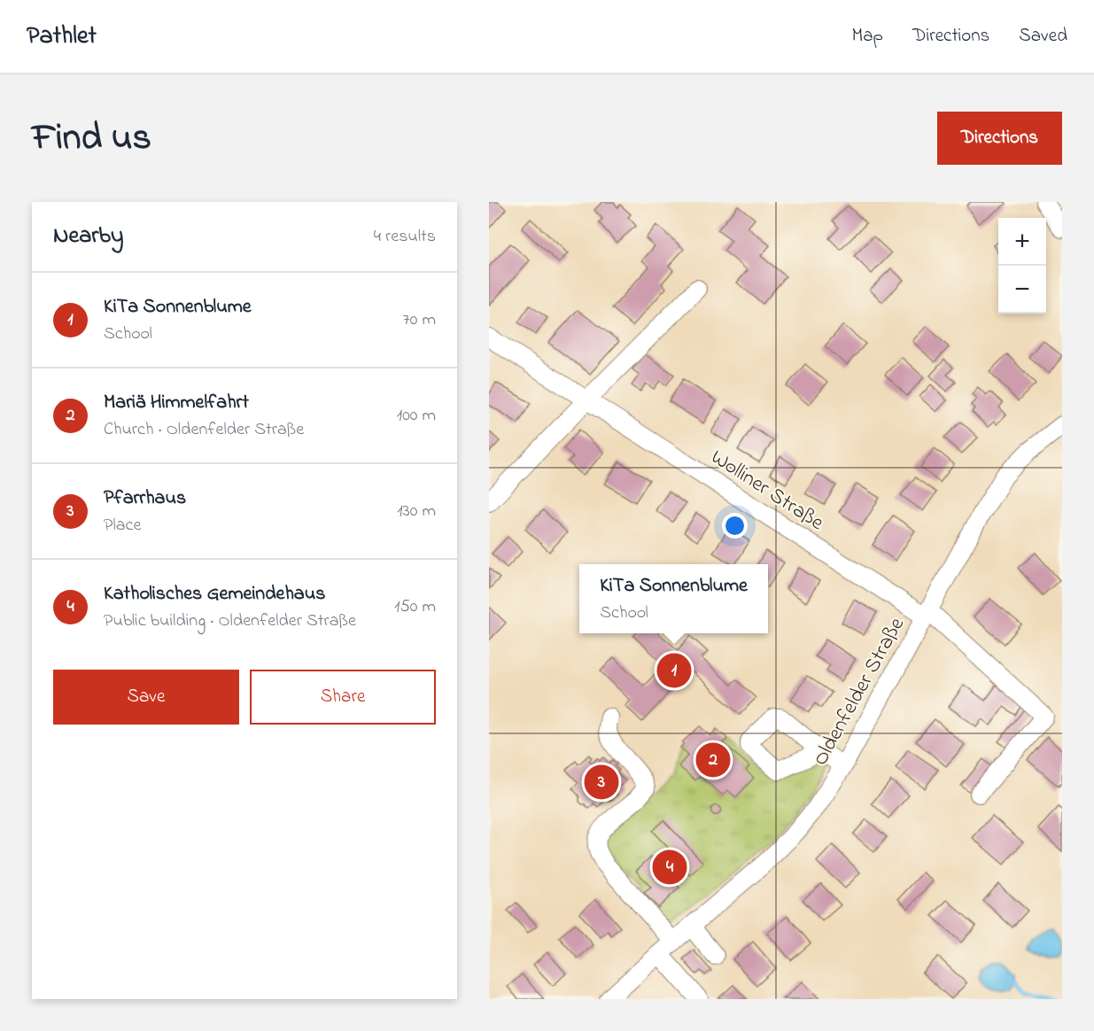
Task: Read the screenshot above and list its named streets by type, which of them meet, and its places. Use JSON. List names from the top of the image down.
{
  "streets": {
    "street": ["Wolliner Straße", "Oldenfelder Straße"]
  },
  "crossings": [
    ["Wolliner Straße", "Oldenfelder Straße"]
  ],
  "page": {
    "header": "Pathlet",
    "nav": ["Map", "Directions", "Saved"],
    "title": "Find us",
    "buttons": [
      "Directions",
      ["Save", "Share"]
    ],
    "heading": ["Nearby", "4 results"],
    "map_buttons": ["+", "−"],
    "list": [
      {
        "mark": "1",
        "name": "KiTa Sonnenblume",
        "note": "School",
        "value": "70 m"
      },
      {
        "mark": "2",
        "name": "Mariä Himmelfahrt",
        "note": "Church · Oldenfelder Straße",
        "value": "100 m"
      },
      {
        "mark": "3",
        "name": "Pfarrhaus",
        "note": "Place",
        "value": "130 m"
      },
      {
        "mark": "4",
        "name": "Katholisches Gemeindehaus",
        "note": "Public building · Oldenfelder Straße",
        "value": "150 m"
      }
    ],
    "popup": ["KiTa Sonnenblume", "School"],
    "pins": [
      "1",
      "2",
      "3",
      "4"
    ]
  }
}
